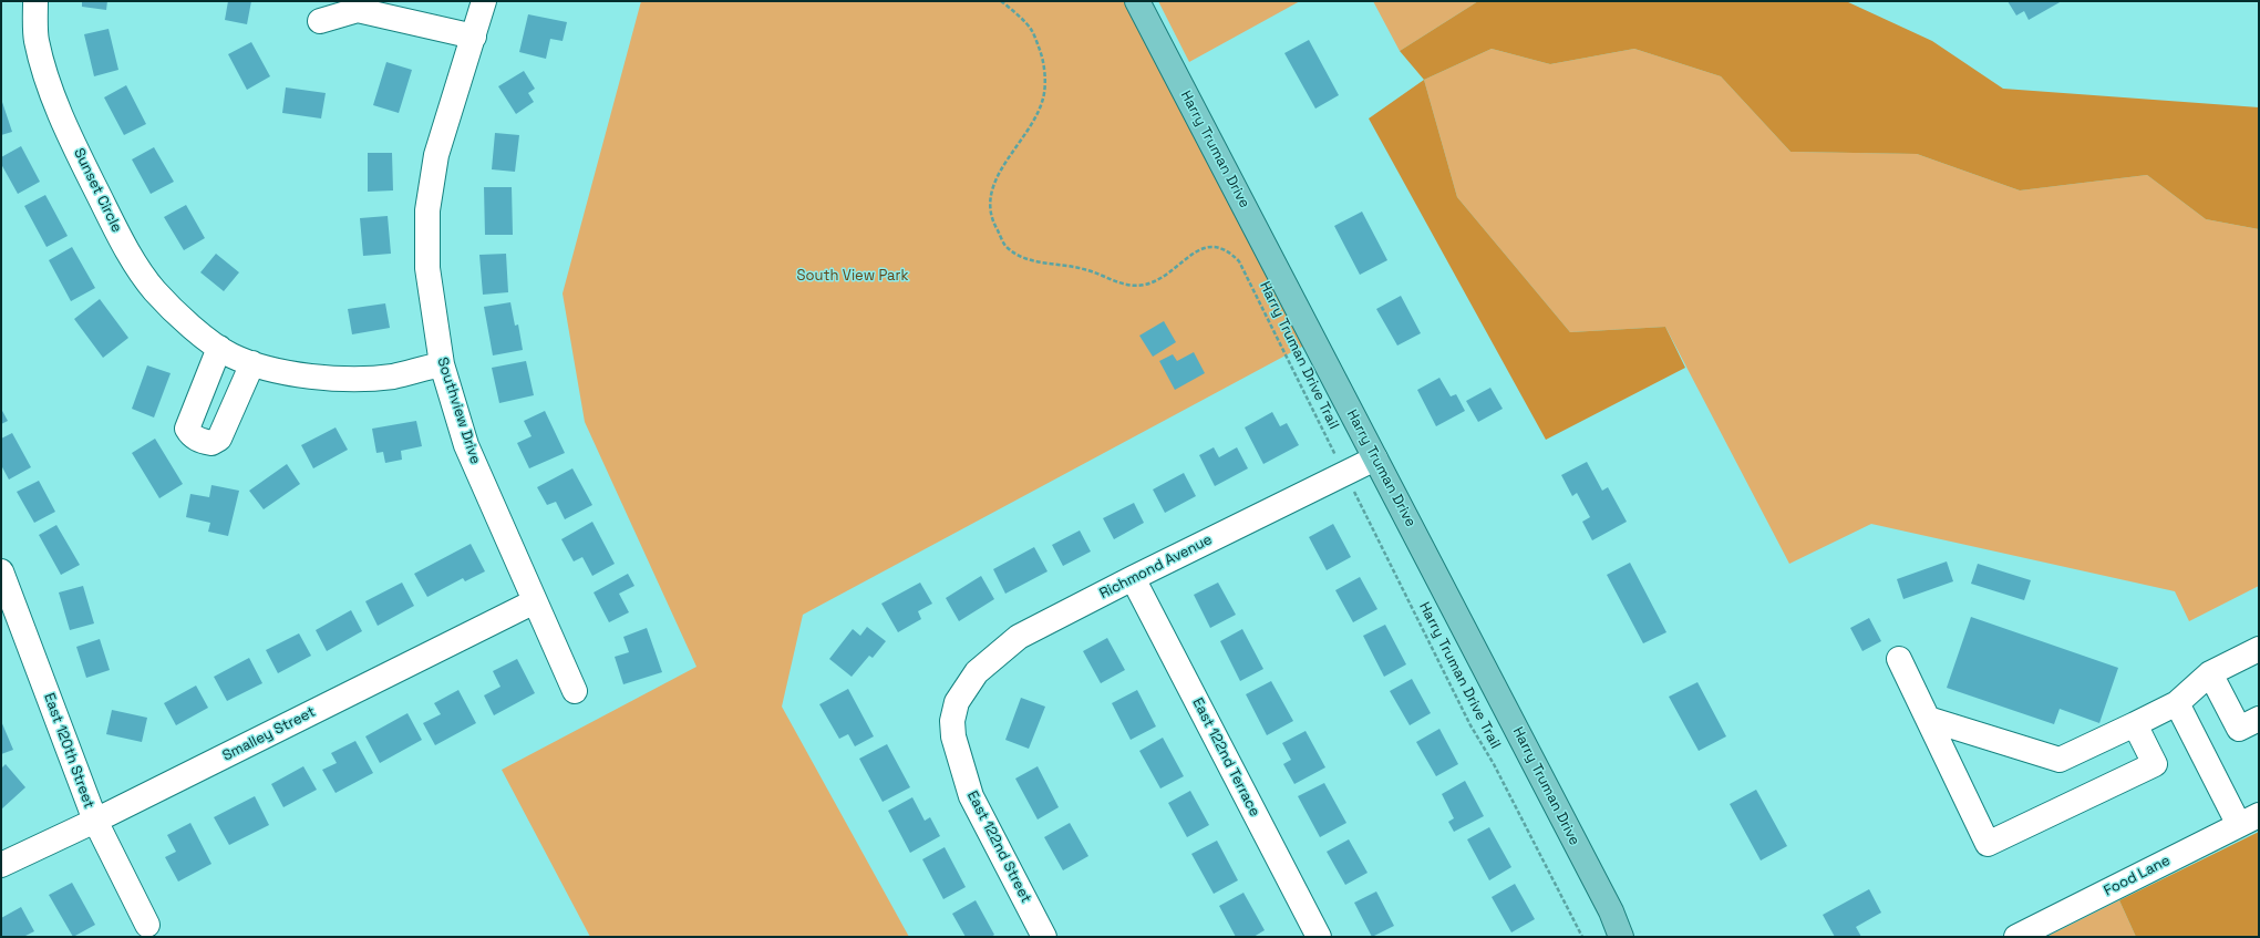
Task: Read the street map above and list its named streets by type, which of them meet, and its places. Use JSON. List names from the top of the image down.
{
  "streets": {
    "main road": ["Harry Truman Drive"],
    "street": [
      "Sunset Circle",
      "Southview Drive",
      "Richmond Avenue",
      "Smalley Street",
      "East 120th Street",
      "East 122nd Terrace",
      "East 122nd Street",
      "Food Lane"
    ],
    "path": ["Harry Truman Drive Trail"]
  },
  "crossings": [
    ["Harry Truman Drive", "Richmond Avenue"],
    ["Sunset Circle", "Southview Drive"],
    ["Harry Truman Drive Trail", "Richmond Avenue"],
    ["Southview Drive", "Smalley Street"],
    ["Richmond Avenue", "East 122nd Terrace"],
    ["Richmond Avenue", "East 122nd Street"],
    ["Smalley Street", "East 120th Street"]
  ],
  "parks": ["South View Park"]
}
